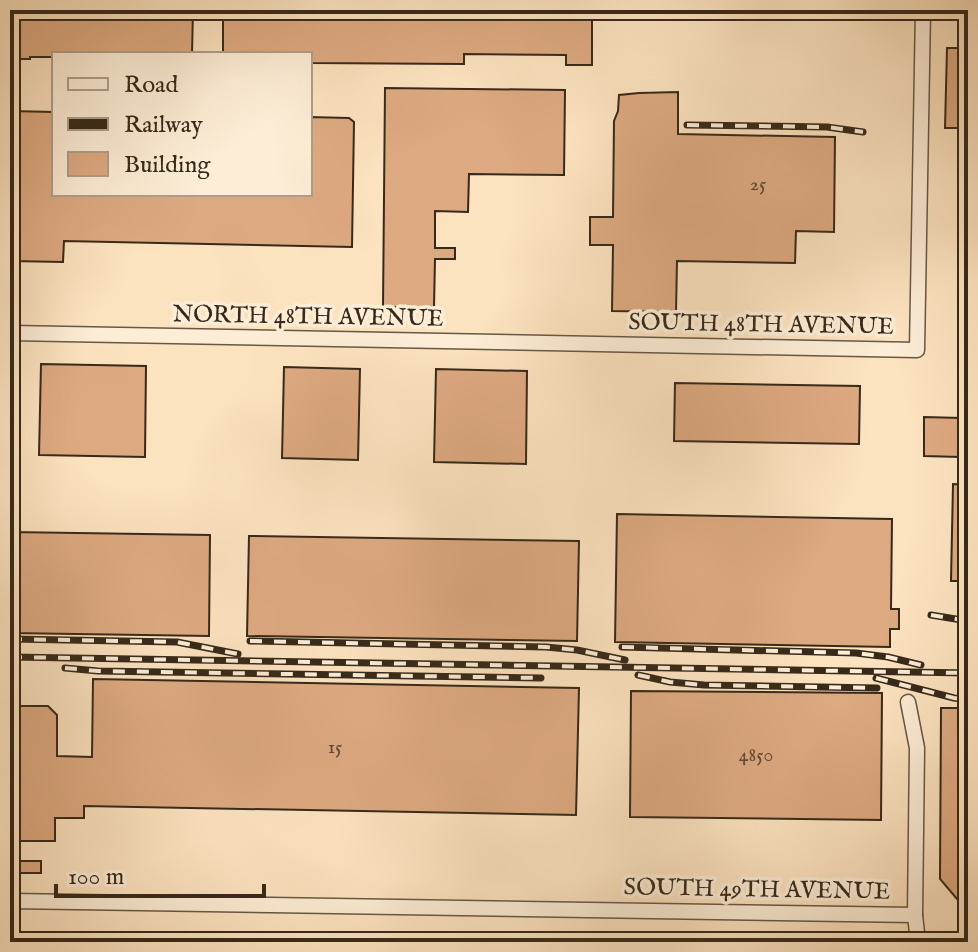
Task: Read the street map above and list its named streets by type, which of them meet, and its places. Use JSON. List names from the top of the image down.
{
  "streets": {
    "street": ["NORTH 48TH AVENUE", "SOUTH 48TH AVENUE", "SOUTH 49TH AVENUE"]
  },
  "crossings": [
    ["NORTH 48TH AVENUE", "SOUTH 48TH AVENUE"]
  ],
  "house_numbers": ["25", "15", "4850"],
  "legend": ["Road", "Railway", "Building"],
  "scale_bar": "100 m"
}
